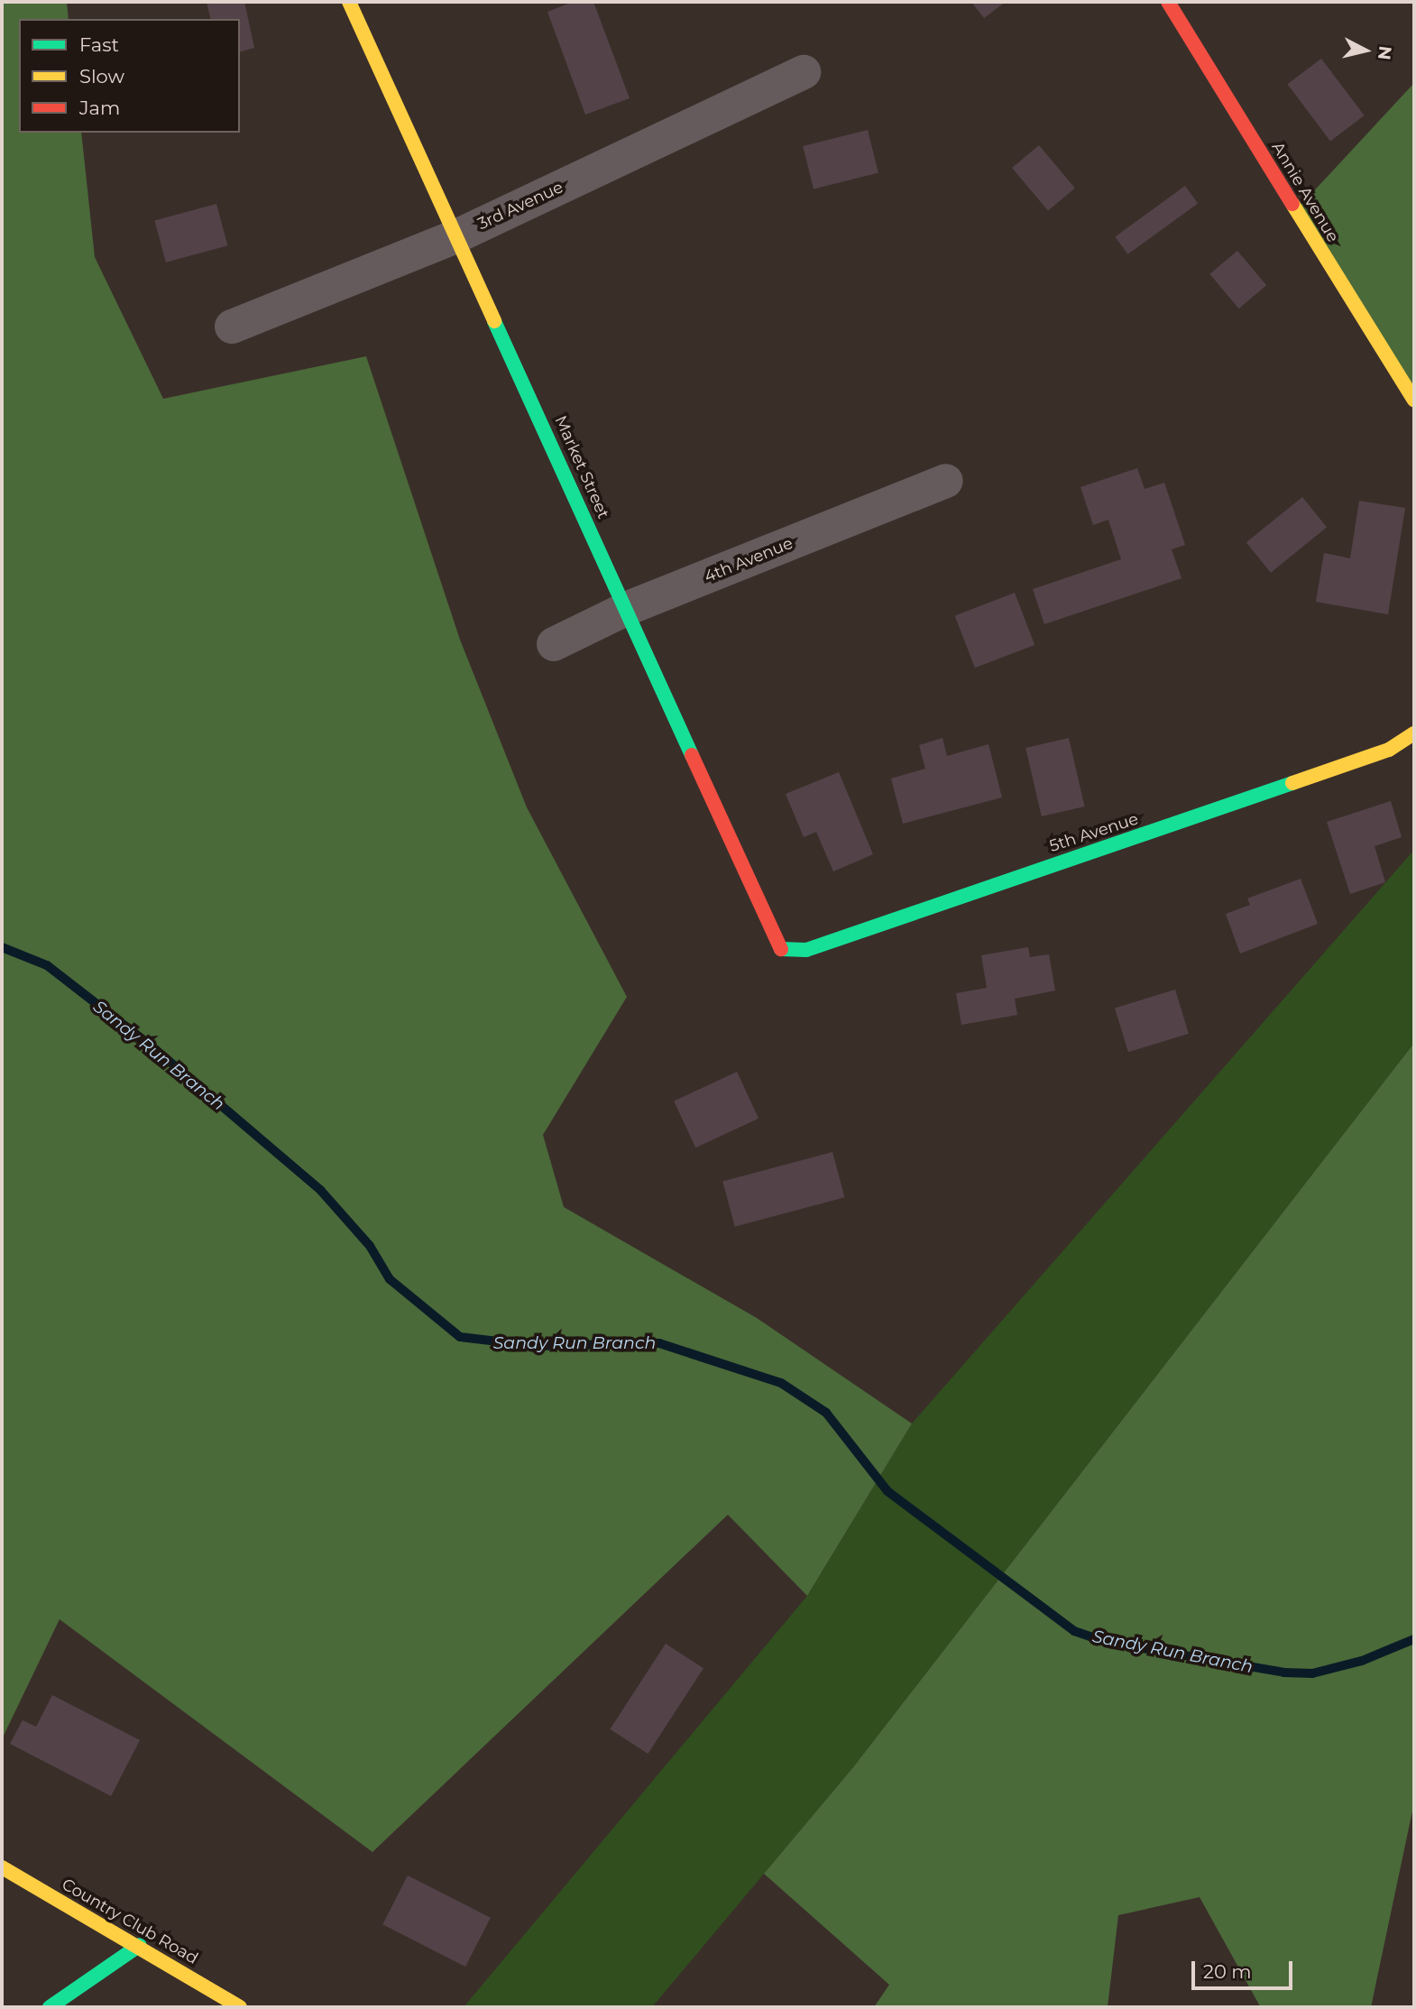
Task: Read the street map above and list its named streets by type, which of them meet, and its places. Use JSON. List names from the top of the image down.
{
  "streets": {
    "street": [
      "Annie Avenue",
      "3rd Avenue",
      "Market Street",
      "4th Avenue",
      "5th Avenue",
      "Country Club Road"
    ]
  },
  "crossings": [
    ["3rd Avenue", "Market Street"],
    ["Market Street", "4th Avenue"],
    ["Market Street", "5th Avenue"]
  ],
  "water": ["Sandy Run Branch"],
  "legend": ["Fast", "Slow", "Jam"],
  "scale_bar": "20 m",
  "north": "right"
}
